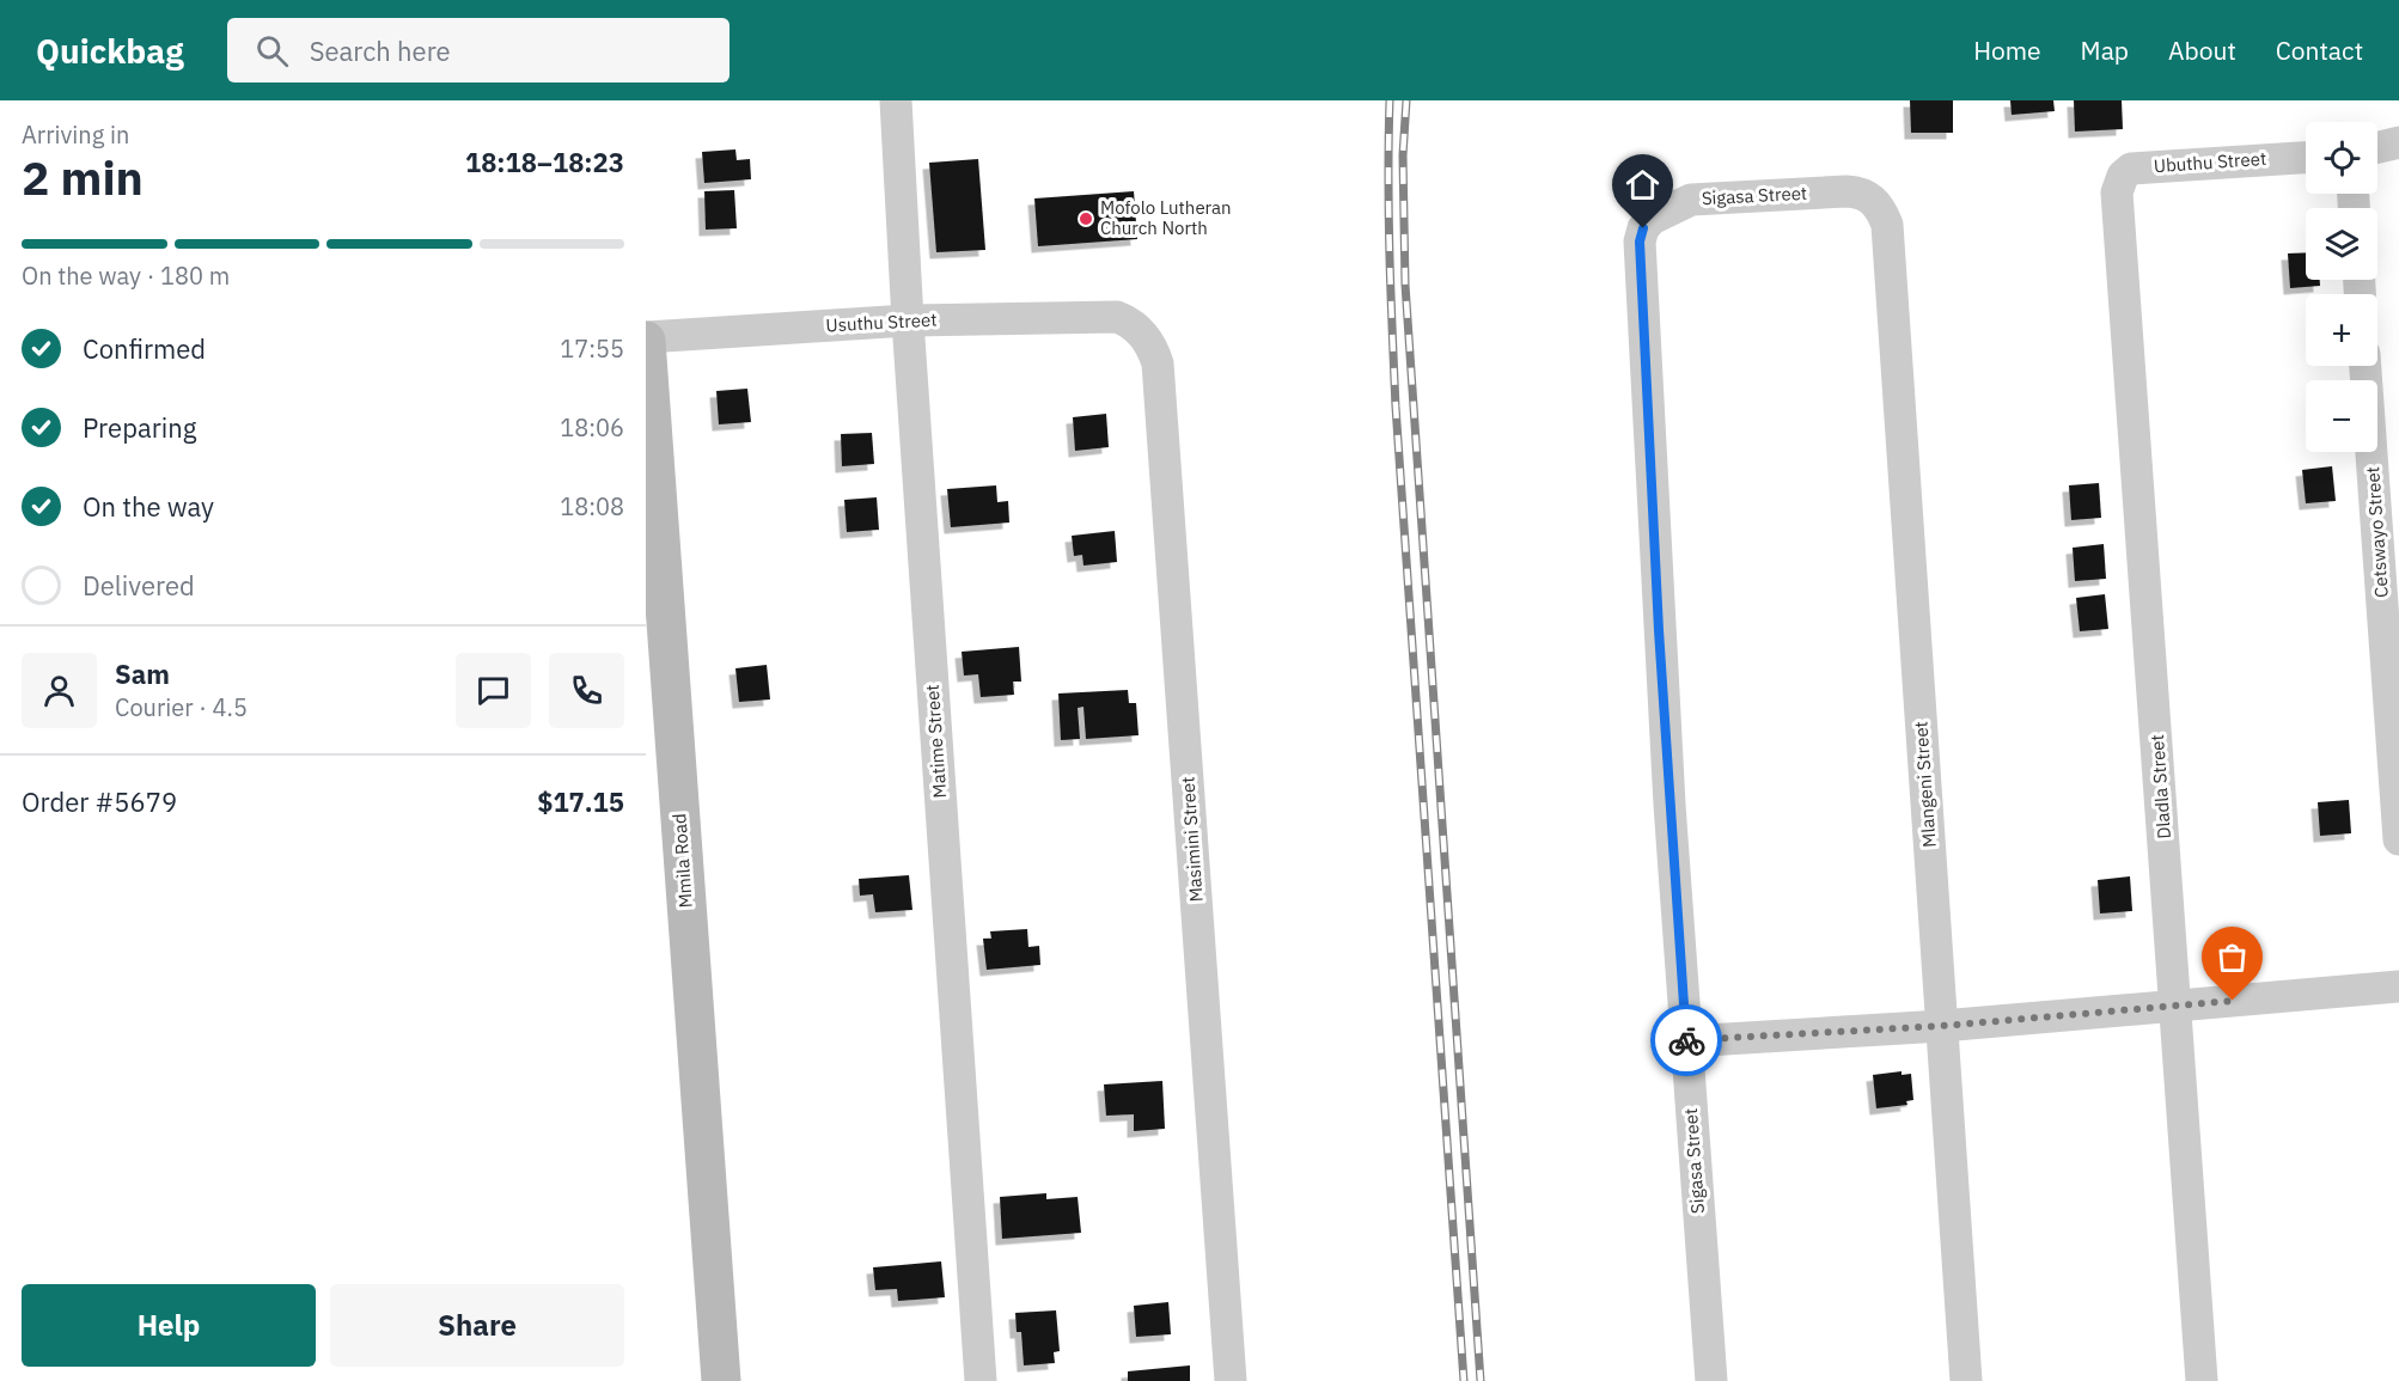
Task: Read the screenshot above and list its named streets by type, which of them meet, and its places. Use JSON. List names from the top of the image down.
{
  "streets": {
    "main road": ["Mmila Road"],
    "street": [
      "Ubuthu Street",
      "Sigasa Street",
      "Usuthu Street",
      "Cetswayo Street",
      "Matime Street",
      "Mlangeni Street",
      "Dladla Street",
      "Masimini Street"
    ]
  },
  "crossings": [
    ["Ubuthu Street", "Dladla Street"],
    ["Sigasa Street", "Mlangeni Street"],
    ["Usuthu Street", "Matime Street"],
    ["Usuthu Street", "Masimini Street"],
    ["Usuthu Street", "Mmila Road"]
  ],
  "places": ["Mofolo Lutheran Church North"],
  "page": {
    "header": "Quickbag",
    "search": "Search here",
    "nav": [
      "Home",
      "Map",
      "About",
      "Contact"
    ],
    "heading": ["2 min", "Arriving in", "18:18–18:23"],
    "panel": [
      "Sam",
      "Courier · 4.5",
      "Order #5679",
      "$17.15"
    ],
    "map_buttons": ["+", "−"],
    "bar": "On the way · 180 m",
    "list": [
      ["Confirmed", "17:55"],
      ["Preparing", "18:06"],
      ["On the way", "18:08"],
      "Delivered"
    ],
    "buttons": ["Help", "Share"]
  }
}
